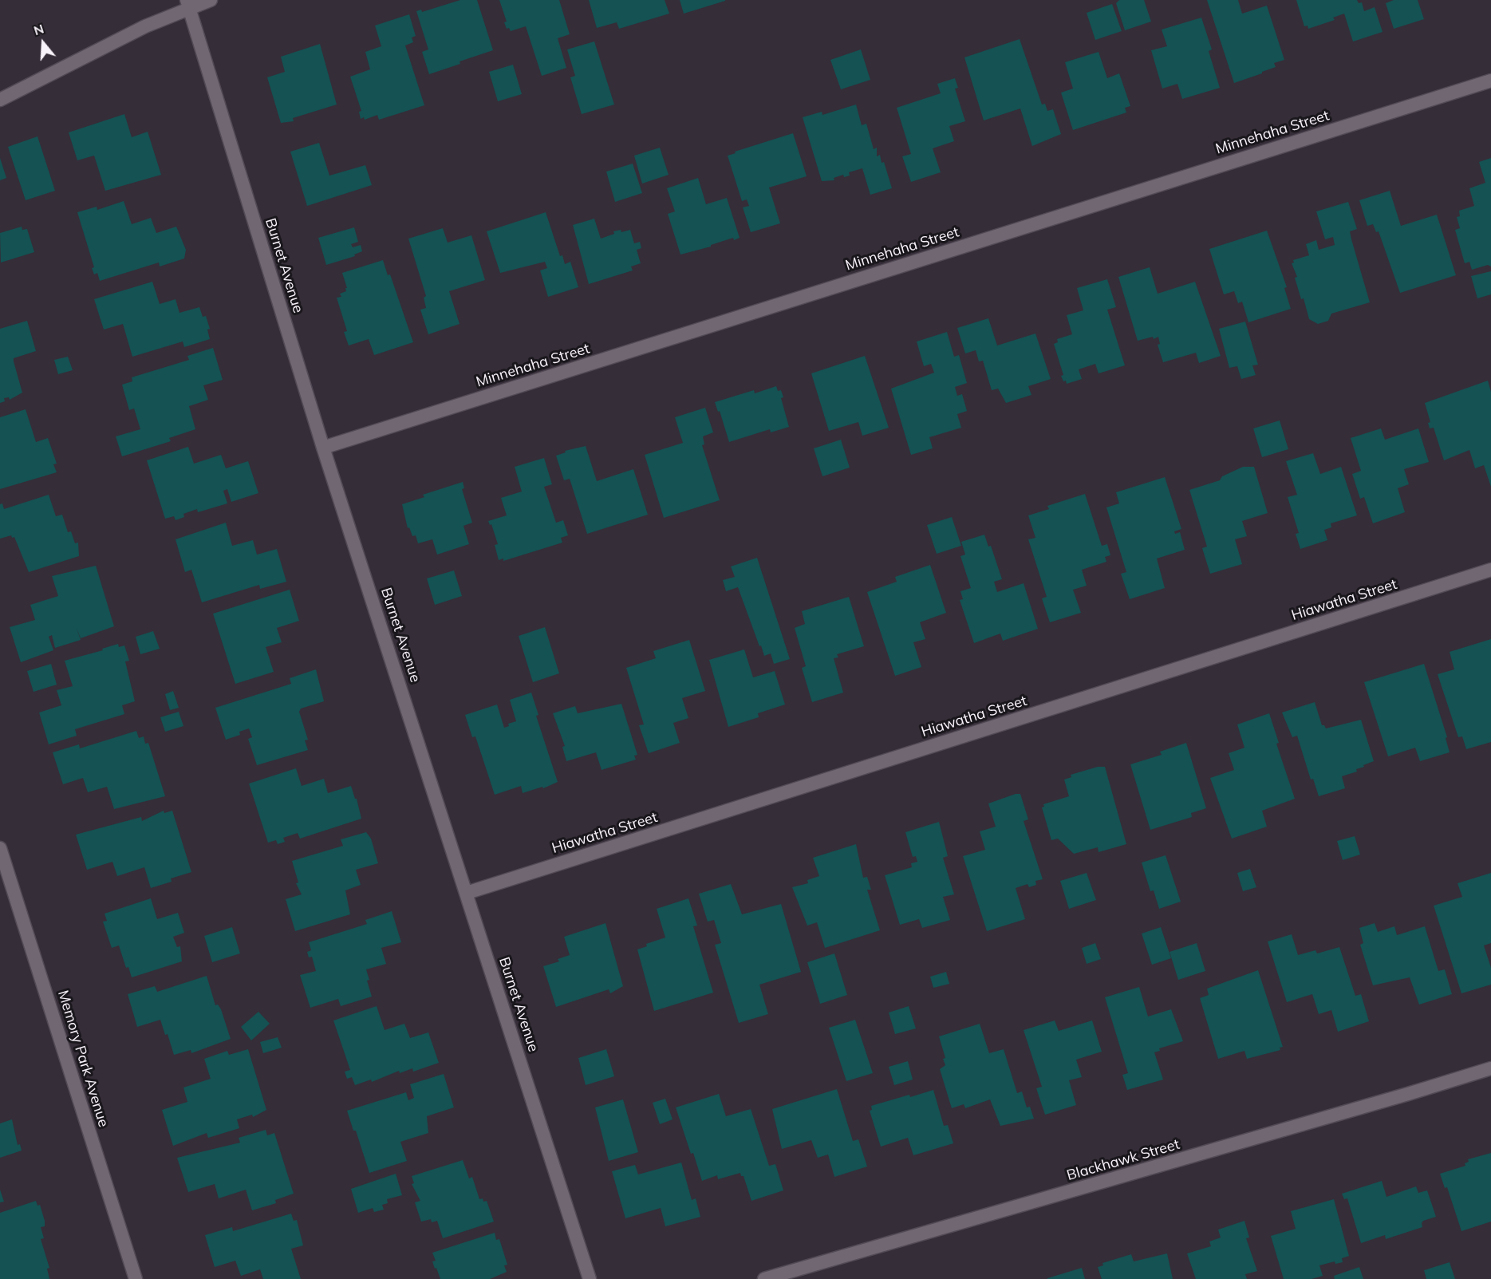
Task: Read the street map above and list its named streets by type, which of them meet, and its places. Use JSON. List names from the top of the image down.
{
  "streets": {
    "street": [
      "Minnehaha Street",
      "Burnet Avenue",
      "Hiawatha Street",
      "Memory Park Avenue",
      "Blackhawk Street"
    ]
  },
  "crossings": [
    ["Minnehaha Street", "Burnet Avenue"],
    ["Burnet Avenue", "Hiawatha Street"]
  ],
  "north": "top"
}
